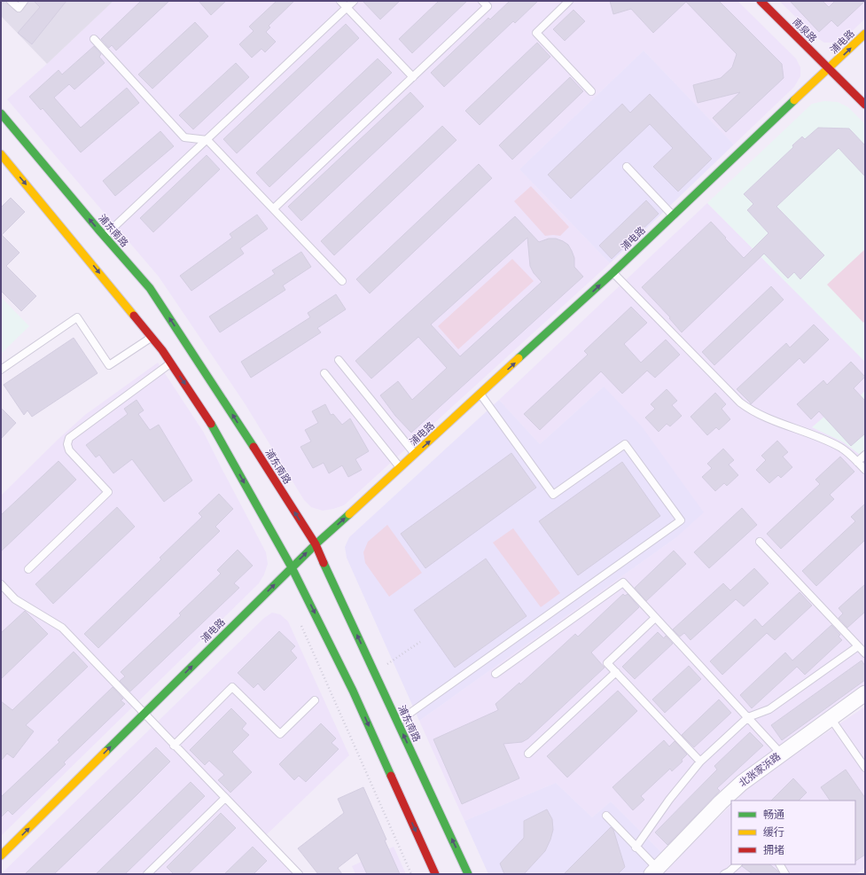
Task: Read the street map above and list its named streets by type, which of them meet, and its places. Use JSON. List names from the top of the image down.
{
  "streets": {
    "main road": ["南泉路", "浦电路", "浦东南路"],
    "street": ["北张家浜路"]
  },
  "crossings": [
    ["南泉路", "浦电路"],
    ["浦电路", "浦东南路"]
  ],
  "one_way": ["浦电路"],
  "legend": ["畅通", "缓行", "拥堵"]
}
